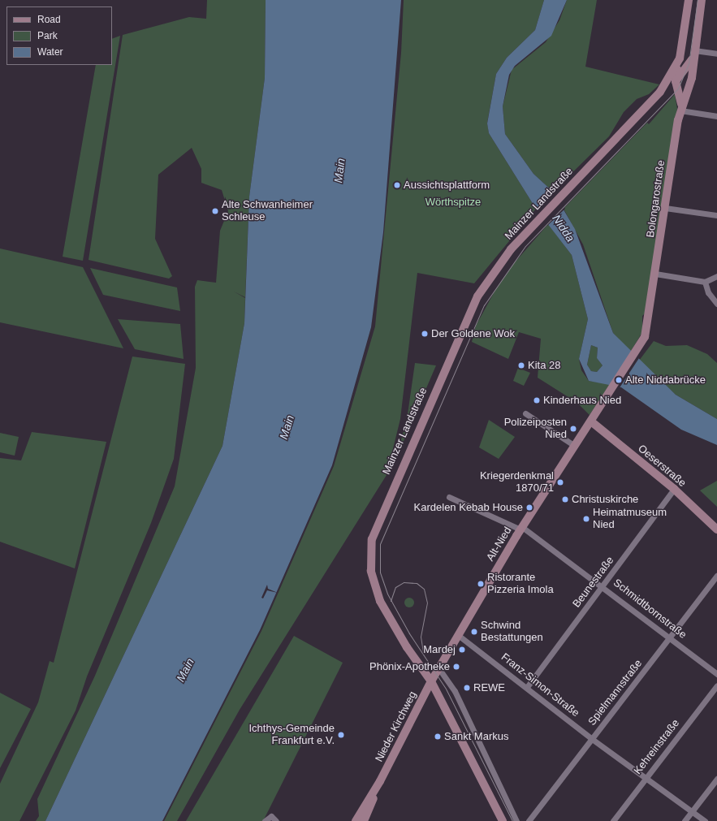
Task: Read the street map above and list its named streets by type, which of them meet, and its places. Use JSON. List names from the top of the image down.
{
  "streets": {
    "main road": [
      "Bolongarostraße",
      "Mainzer Landstraße",
      "Oeserstraße",
      "Alt-Nied",
      "Nieder Kirchweg"
    ],
    "street": [
      "Beunestraße",
      "Schmidtbornstraße",
      "Franz-Simon-Straße",
      "Spielmannstraße",
      "Kehreinstraße"
    ]
  },
  "crossings": [
    ["Bolongarostraße", "Oeserstraße"],
    ["Bolongarostraße", "Alt-Nied"],
    ["Mainzer Landstraße", "Alt-Nied"],
    ["Mainzer Landstraße", "Nieder Kirchweg"],
    ["Oeserstraße", "Alt-Nied"],
    ["Oeserstraße", "Beunestraße"],
    ["Alt-Nied", "Schmidtbornstraße"],
    ["Alt-Nied", "Franz-Simon-Straße"],
    ["Alt-Nied", "Nieder Kirchweg"],
    ["Beunestraße", "Schmidtbornstraße"],
    ["Beunestraße", "Franz-Simon-Straße"],
    ["Schmidtbornstraße", "Spielmannstraße"],
    ["Franz-Simon-Straße", "Spielmannstraße"],
    ["Franz-Simon-Straße", "Kehreinstraße"]
  ],
  "water": ["Main", "Nidda"],
  "parks": ["Wörthspitze"],
  "places": [
    "Aussichtsplattform",
    "Alte Schwanheimer Schleuse",
    "Der Goldene Wok",
    "Kita 28",
    "Alte Niddabrücke",
    "Kinderhaus Nied",
    "Polizeiposten Nied",
    "Kriegerdenkmal 1870/71",
    "Christuskirche",
    "Kardelen Kebab House",
    "Heimatmuseum Nied",
    "Ristorante Pizzeria Imola",
    "Schwind Bestattungen",
    "Mardej",
    "Phönix-Apotheke",
    "REWE",
    "Ichthys-Gemeinde Frankfurt e.V.",
    "Sankt Markus"
  ],
  "legend": ["Road", "Park", "Water"]
}
